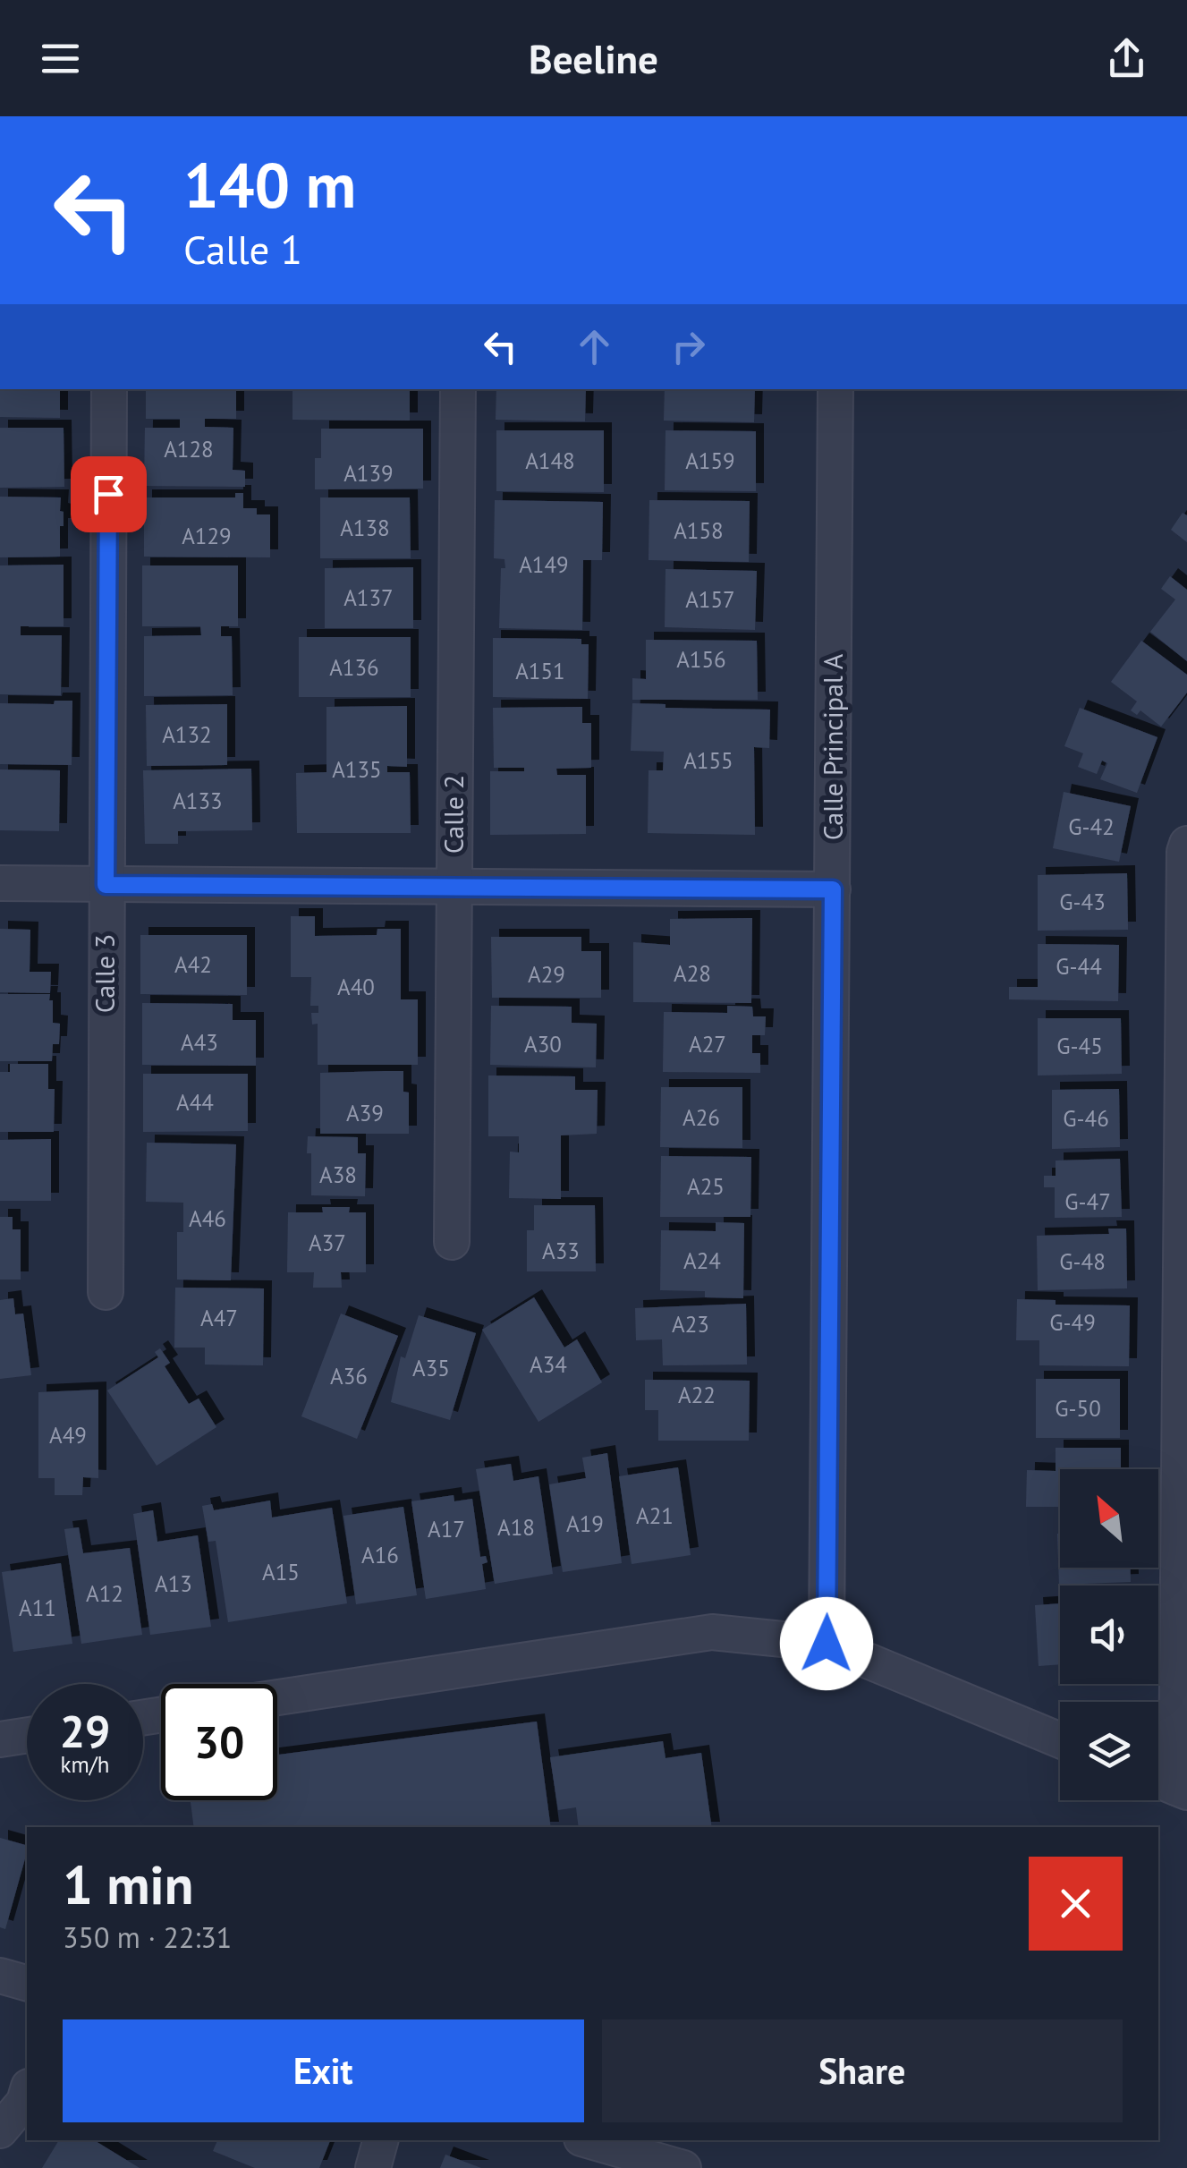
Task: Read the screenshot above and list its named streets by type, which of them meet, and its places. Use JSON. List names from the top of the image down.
{
  "streets": {
    "street": ["Calle Principal A", "Calle 2", "Calle 3"]
  },
  "house_numbers": [
    "A128",
    "A148",
    "A159",
    "A139",
    "A138",
    "A158",
    "A129",
    "A149",
    "A137",
    "A157",
    "A156",
    "A136",
    "A151",
    "A132",
    "A155",
    "A135",
    "A133",
    "G-42",
    "G-43",
    "A42",
    "G-44",
    "A28",
    "A29",
    "A40",
    "A43",
    "A30",
    "A27",
    "G-45",
    "A44",
    "A39",
    "A26",
    "G-46",
    "A38",
    "A25",
    "G-47",
    "A46",
    "A37",
    "A33",
    "A24",
    "G-48",
    "A47",
    "G-49",
    "A23",
    "A34",
    "A35",
    "A36",
    "A22",
    "G-50",
    "A49",
    "A21",
    "A19",
    "A18",
    "A17",
    "A16",
    "A15",
    "A13",
    "A12",
    "A11"
  ],
  "north": "top left",
  "page": {
    "header": "Beeline",
    "turn": ["140 m", "Calle 1"],
    "speed": "29 km/h",
    "limit": "30",
    "heading": ["1 min", "350 m · 22:31"],
    "buttons": ["Exit", "Share"]
  }
}
